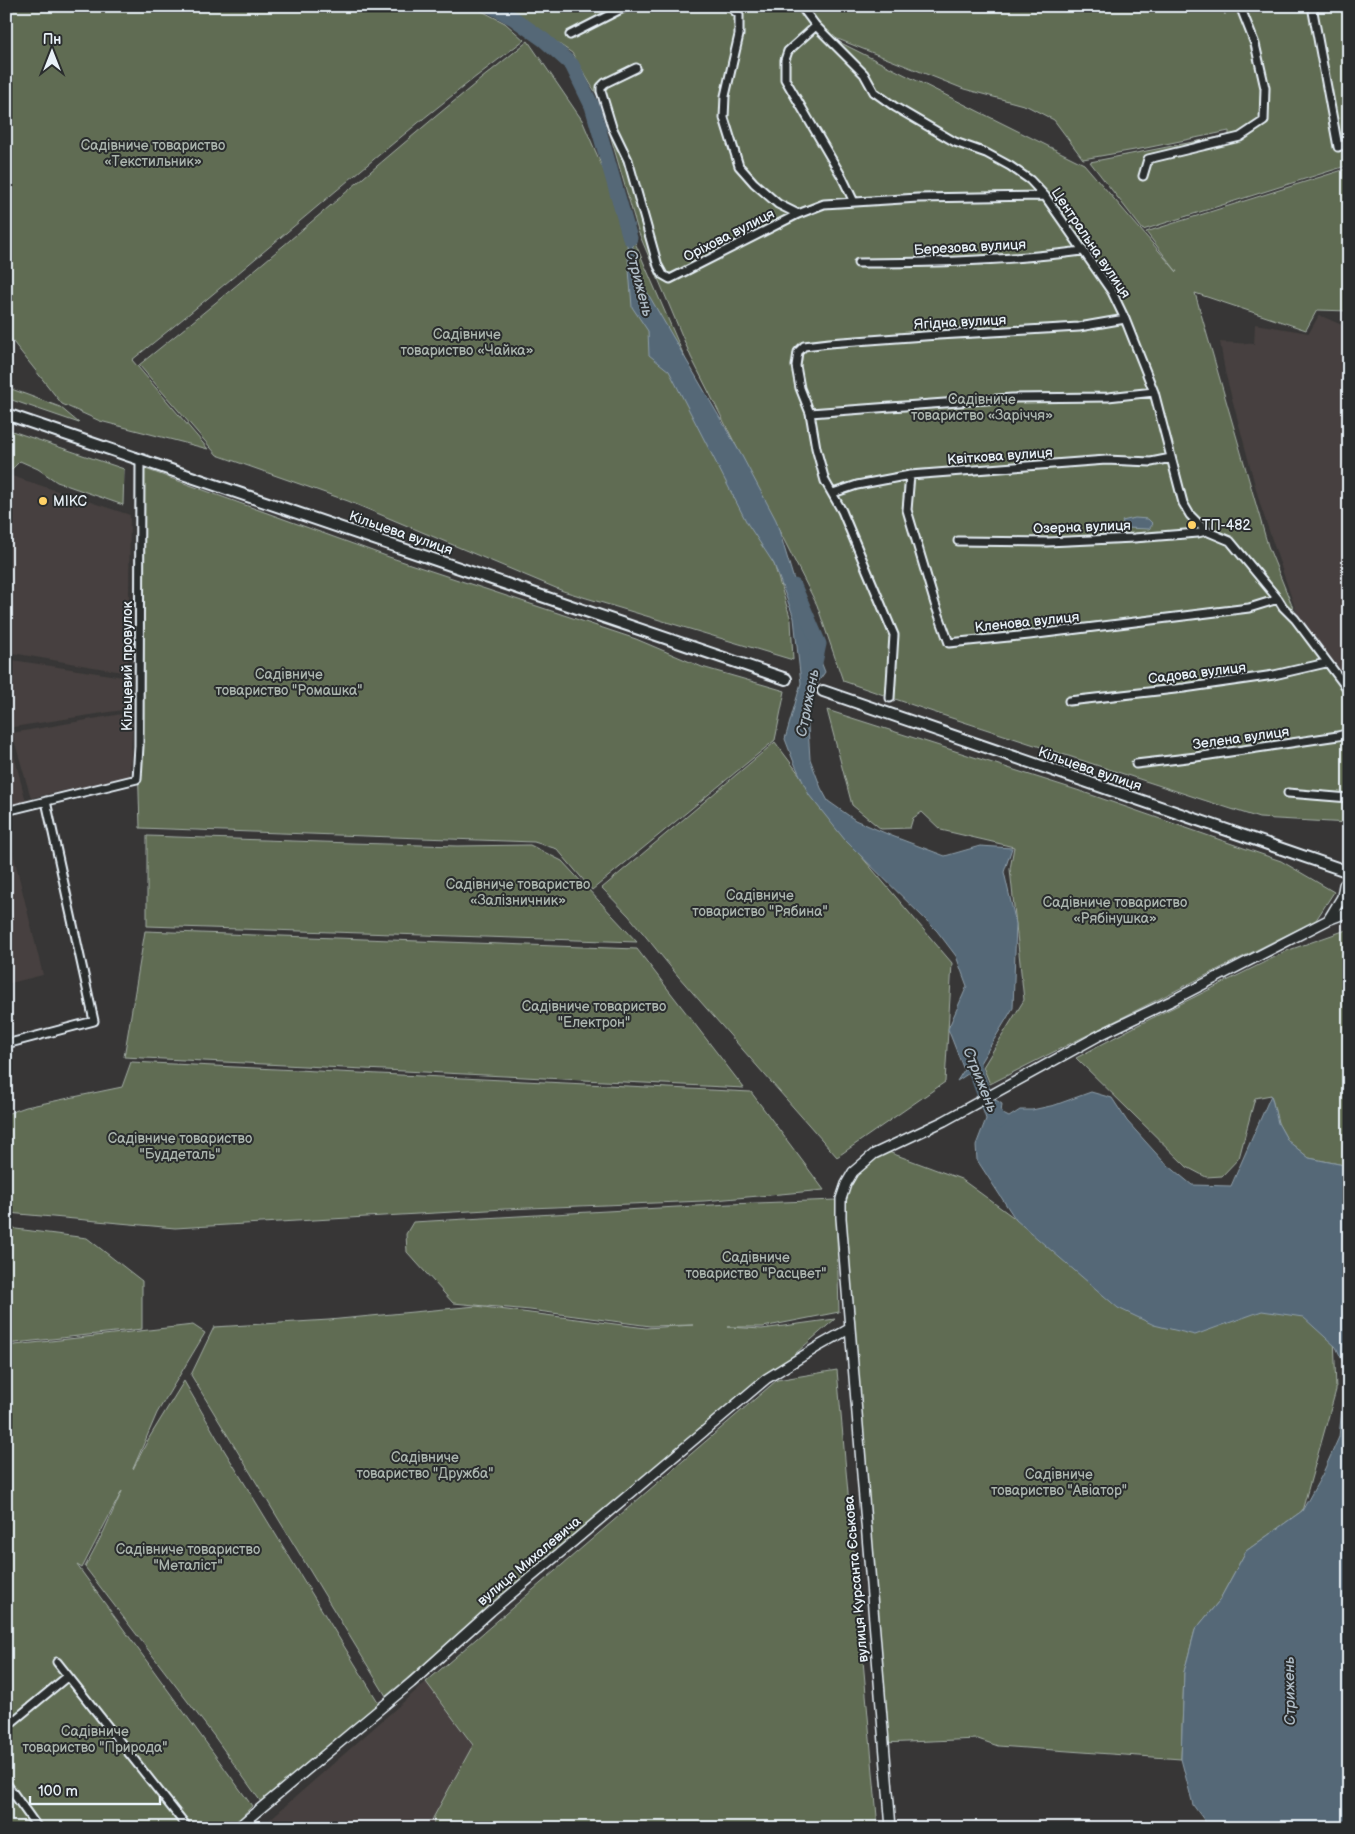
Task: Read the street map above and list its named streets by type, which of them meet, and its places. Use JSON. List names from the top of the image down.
{
  "streets": {
    "main road": ["Кільцева вулиця"],
    "street": [
      "Оріхова вулиця",
      "Центральна вулиця",
      "Березова вулиця",
      "Ягідна вулиця",
      "Квіткова вулиця",
      "Озерна вулиця",
      "Кленова вулиця",
      "Кільцевий провулок",
      "Садова вулиця",
      "Зелена вулиця",
      "вулиця Михалевича",
      "вулиця Курсанта Єськова"
    ]
  },
  "crossings": [
    ["Оріхова вулиця", "Центральна вулиця"],
    ["Центральна вулиця", "Березова вулиця"],
    ["Центральна вулиця", "Ягідна вулиця"],
    ["Центральна вулиця", "Квіткова вулиця"],
    ["Центральна вулиця", "Озерна вулиця"],
    ["Центральна вулиця", "Кленова вулиця"],
    ["Центральна вулиця", "Садова вулиця"],
    ["Квіткова вулиця", "Кленова вулиця"],
    ["Кільцева вулиця", "Кільцевий провулок"],
    ["вулиця Михалевича", "вулиця Курсанта Єськова"]
  ],
  "water": ["Стрижень"],
  "parks": [
    "Садівниче товариство «Текстильник»",
    "Садівниче товариство «Чайка»",
    "Садівниче товариство «Заріччя»",
    "Садівниче товариство \"Ромашка\"",
    "Садівниче товариство «Залізничник»",
    "Садівниче товариство \"Рябина\"",
    "Садівниче товариство «Рябінушка»",
    "Садівниче товариство \"Електрон\"",
    "Садівниче товариство \"Буддеталь\"",
    "Садівниче товариство \"Расцвет\"",
    "Садівниче товариство \"Дружба\"",
    "Садівниче товариство \"Авіатор\"",
    "Садівниче товариство \"Металіст\"",
    "Садівниче товариство \"Природа\""
  ],
  "places": ["МІКС", "ТП-482"],
  "scale_bar": "100 m",
  "north": "top"
}
